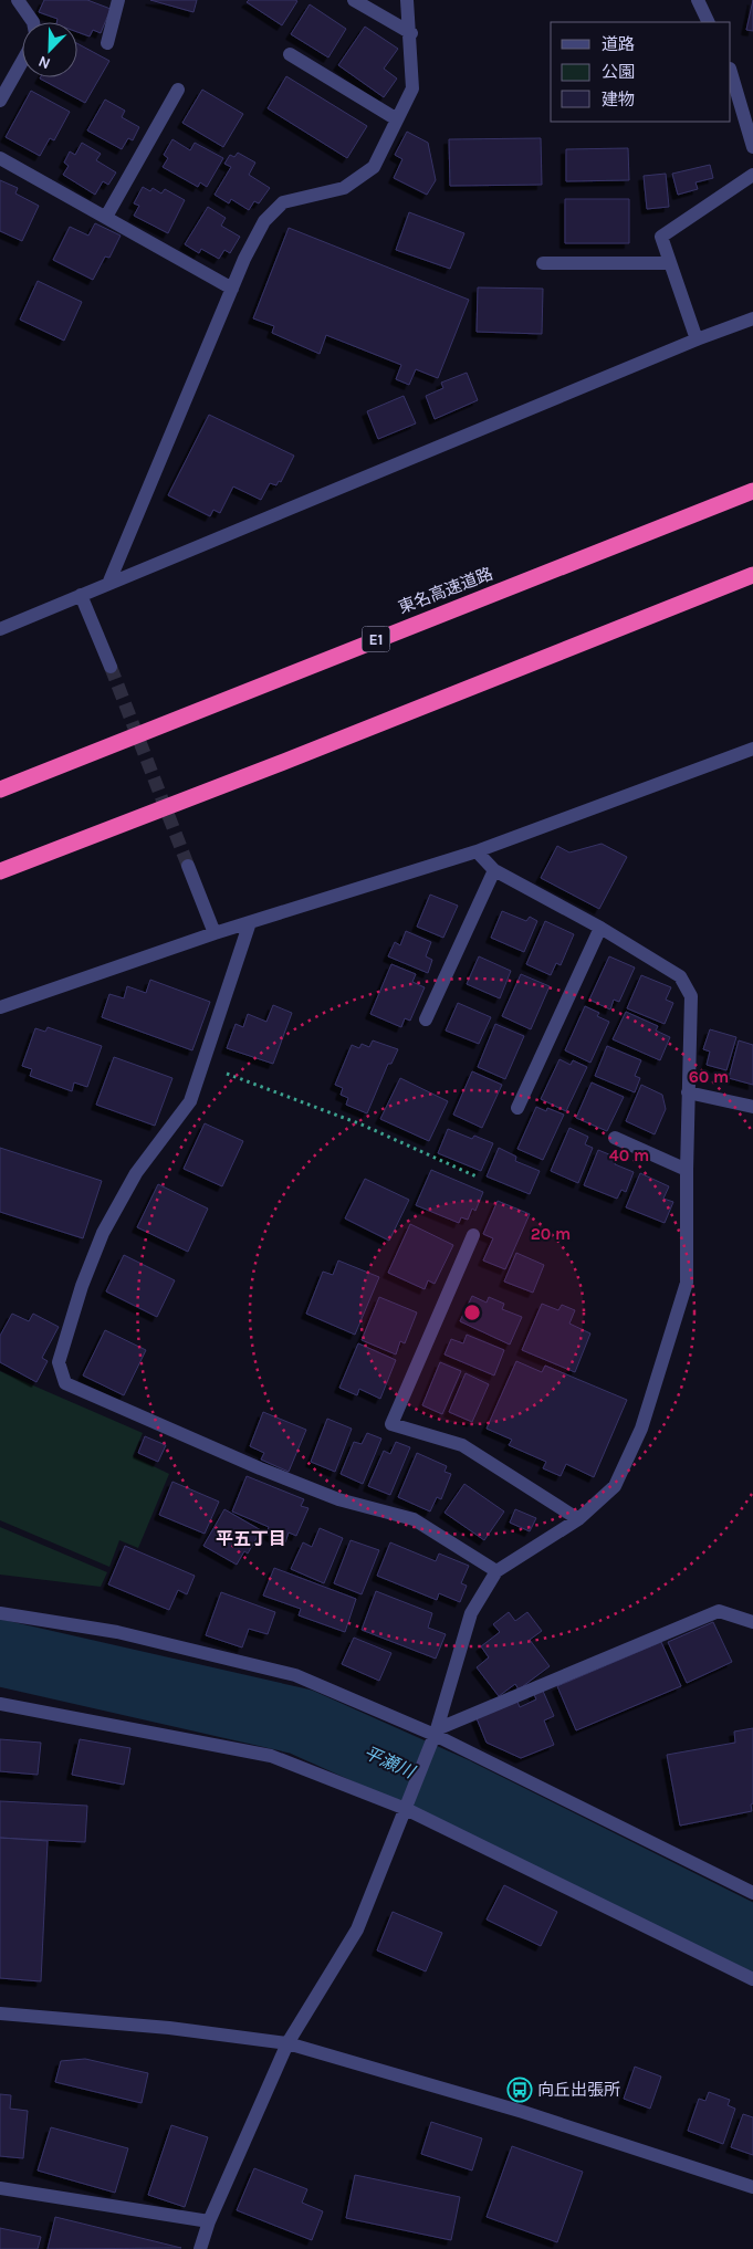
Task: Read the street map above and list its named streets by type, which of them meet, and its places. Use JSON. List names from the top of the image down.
{
  "streets": {
    "highway": ["東名高速道路", "E1"]
  },
  "districts": ["平五丁目"],
  "water": ["平瀬川"],
  "places": {
    "bus stop": ["向丘出張所"]
  },
  "legend": ["道路", "公園", "建物"],
  "north": "bottom left",
  "rings": ["60 m", "40 m", "20 m"]
}
